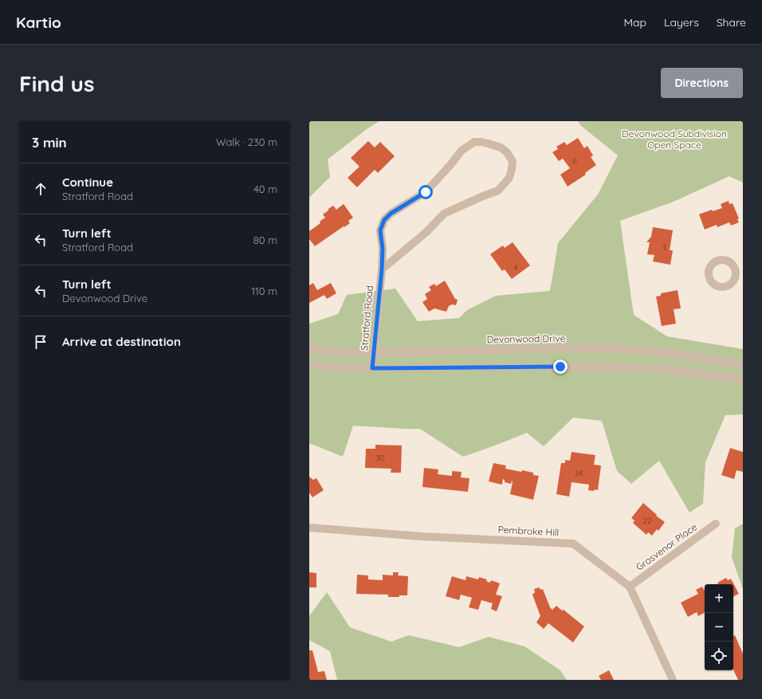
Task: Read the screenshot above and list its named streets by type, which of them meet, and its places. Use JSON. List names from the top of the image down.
{
  "streets": {
    "street": [
      "Stratford Road",
      "Devonwood Drive",
      "Pembroke Hill",
      "Grosvenor Place"
    ]
  },
  "crossings": [
    ["Stratford Road", "Devonwood Drive"],
    ["Pembroke Hill", "Grosvenor Place"]
  ],
  "parks": ["Devonwood Subdivision Open Space"],
  "house_numbers": [
    "6",
    "3",
    "4",
    "30",
    "24",
    "22"
  ],
  "page": {
    "header": "Kartio",
    "nav": ["Map", "Layers", "Share"],
    "buttons": "Directions",
    "title": "Find us",
    "heading": ["3 min", "Walk · 230 m"],
    "list": [
      ["Continue", "Stratford Road", "40 m"],
      ["Turn left", "Stratford Road", "80 m"],
      ["Turn left", "Devonwood Drive", "110 m"],
      "Arrive at destination"
    ],
    "map_buttons": ["+", "−"]
  }
}
